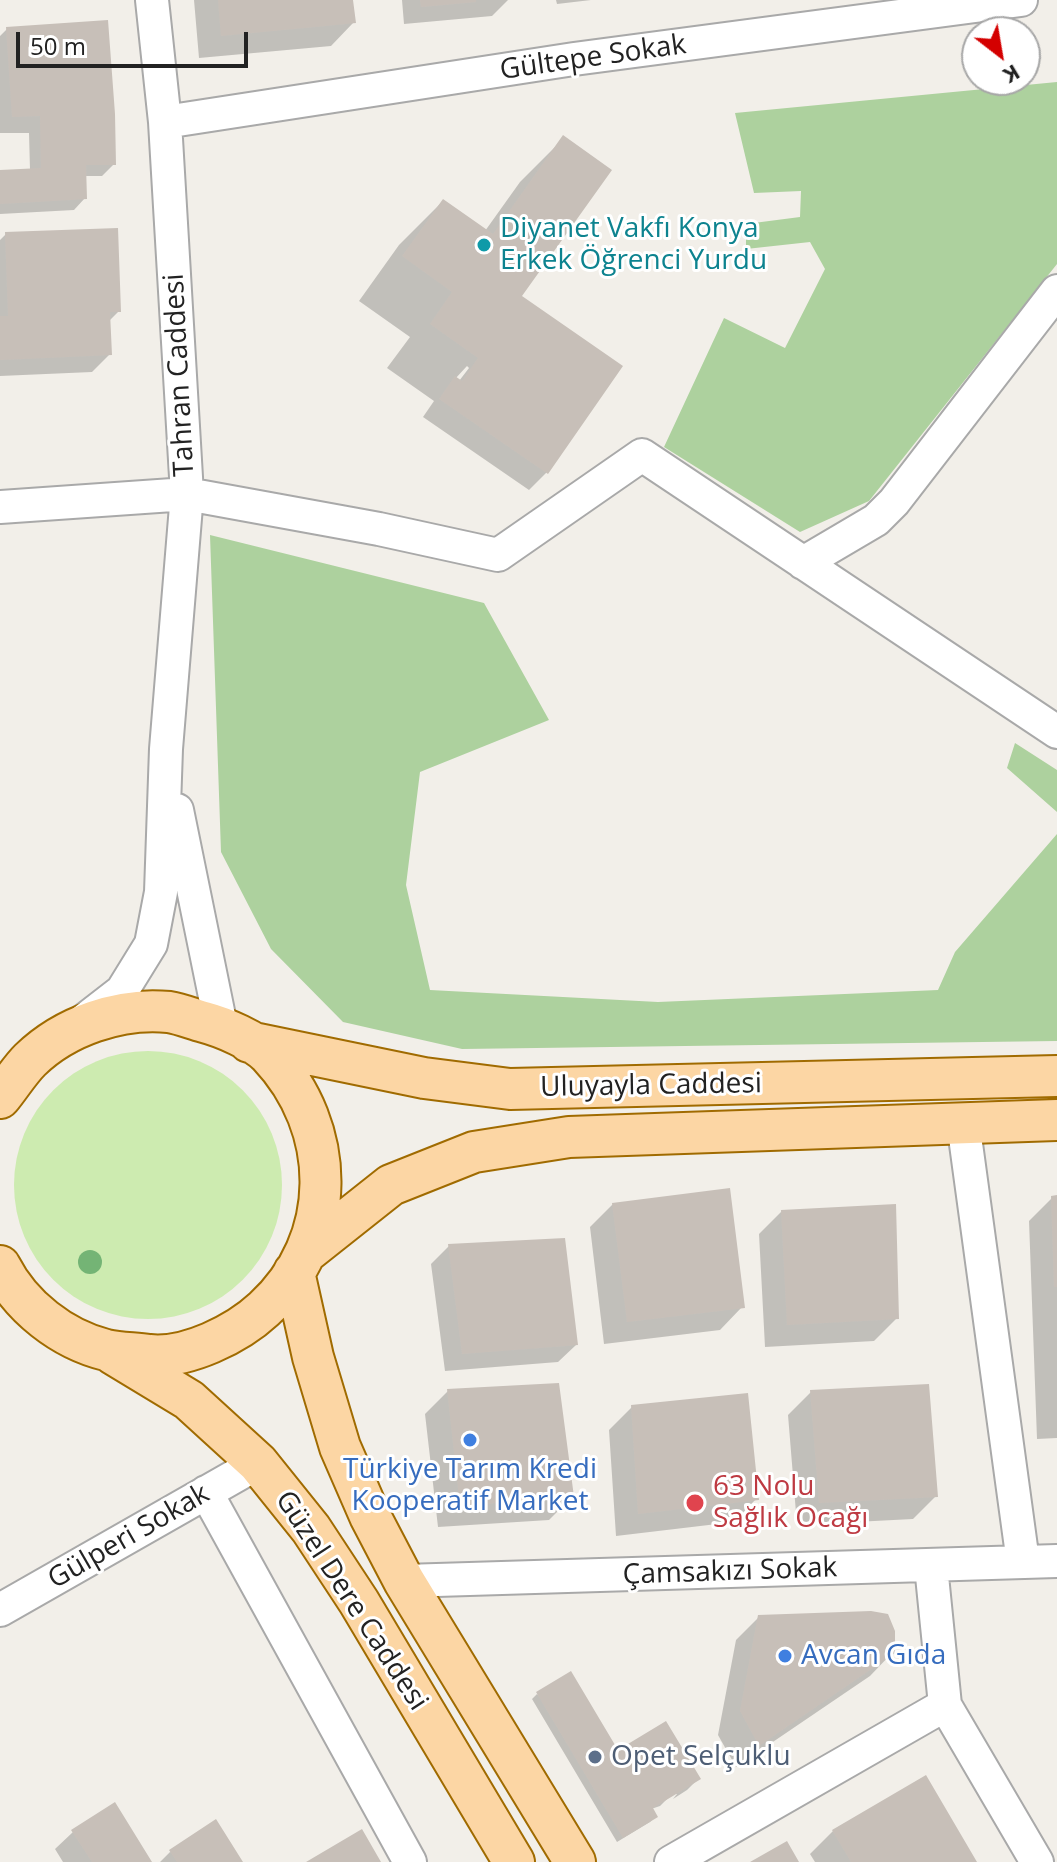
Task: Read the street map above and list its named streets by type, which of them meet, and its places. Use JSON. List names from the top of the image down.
{
  "streets": {
    "main road": ["Uluyayla Caddesi", "Güzel Dere Caddesi"],
    "street": [
      "Gültepe Sokak",
      "Tahran Caddesi",
      "Gülperi Sokak",
      "Çamsakızı Sokak"
    ]
  },
  "crossings": [
    ["Gültepe Sokak", "Tahran Caddesi"],
    ["Tahran Caddesi", "Uluyayla Caddesi"],
    ["Uluyayla Caddesi", "Güzel Dere Caddesi"],
    ["Gülperi Sokak", "Güzel Dere Caddesi"],
    ["Çamsakızı Sokak", "Güzel Dere Caddesi"]
  ],
  "places": [
    "Diyanet Vakfı Konya Erkek Öğrenci Yurdu",
    "Türkiye Tarım Kredi Kooperatif Market",
    "63 Nolu Sağlık Ocağı",
    "Avcan Gıda",
    "Opet Selçuklu"
  ],
  "scale_bar": "50 m",
  "north": "bottom right"
}
